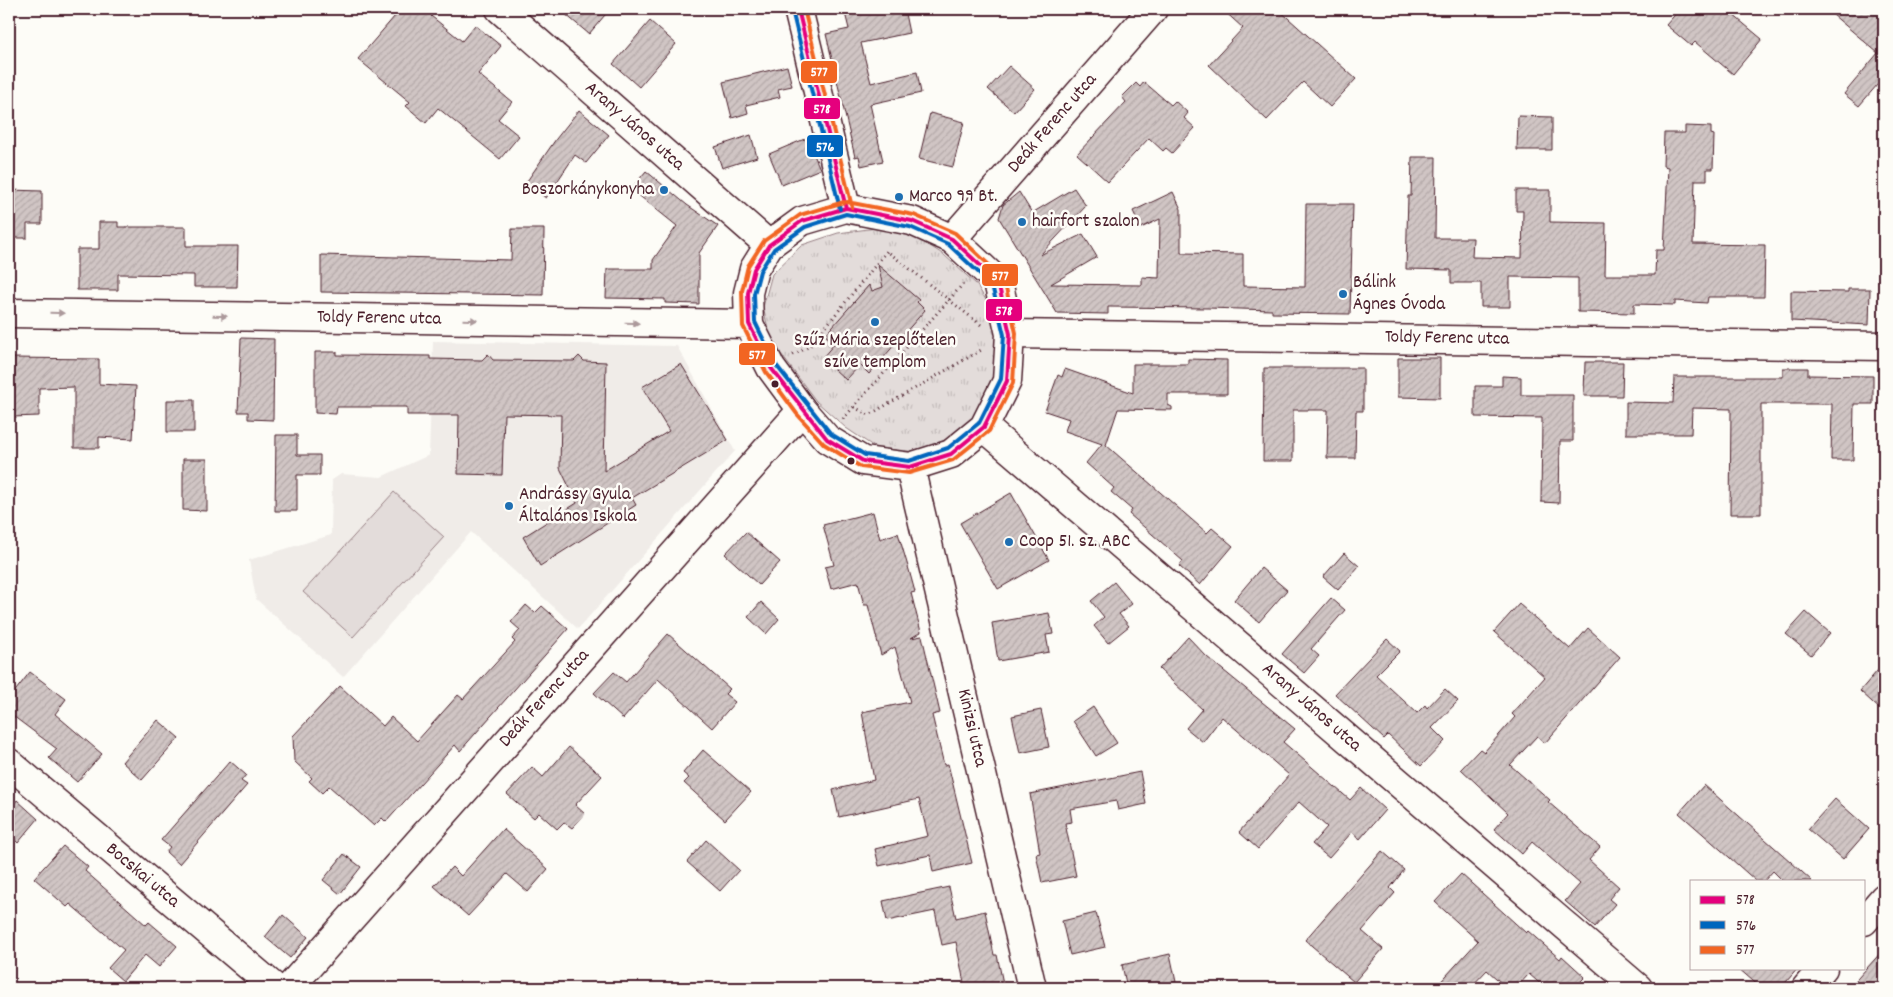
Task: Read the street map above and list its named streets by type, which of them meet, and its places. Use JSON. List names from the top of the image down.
{
  "streets": {
    "street": [
      "Deák Ferenc utca",
      "Arany János utca",
      "Toldy Ferenc utca",
      "Kinizsi utca",
      "Bocskai utca"
    ]
  },
  "one_way": ["Toldy Ferenc utca"],
  "places": [
    "Boszorkánykonyha",
    "Marco 99 Bt.",
    "hairfort szalon",
    "Bálink Ágnes Óvoda",
    "Szűz Mária szeplőtelen szíve templom",
    "Andrássy Gyula Általános Iskola",
    "Coop 51. sz. ABC"
  ],
  "lines": ["transit line 578", "transit line 577", "transit line 576"],
  "legend": ["578", "576", "577"]
}
